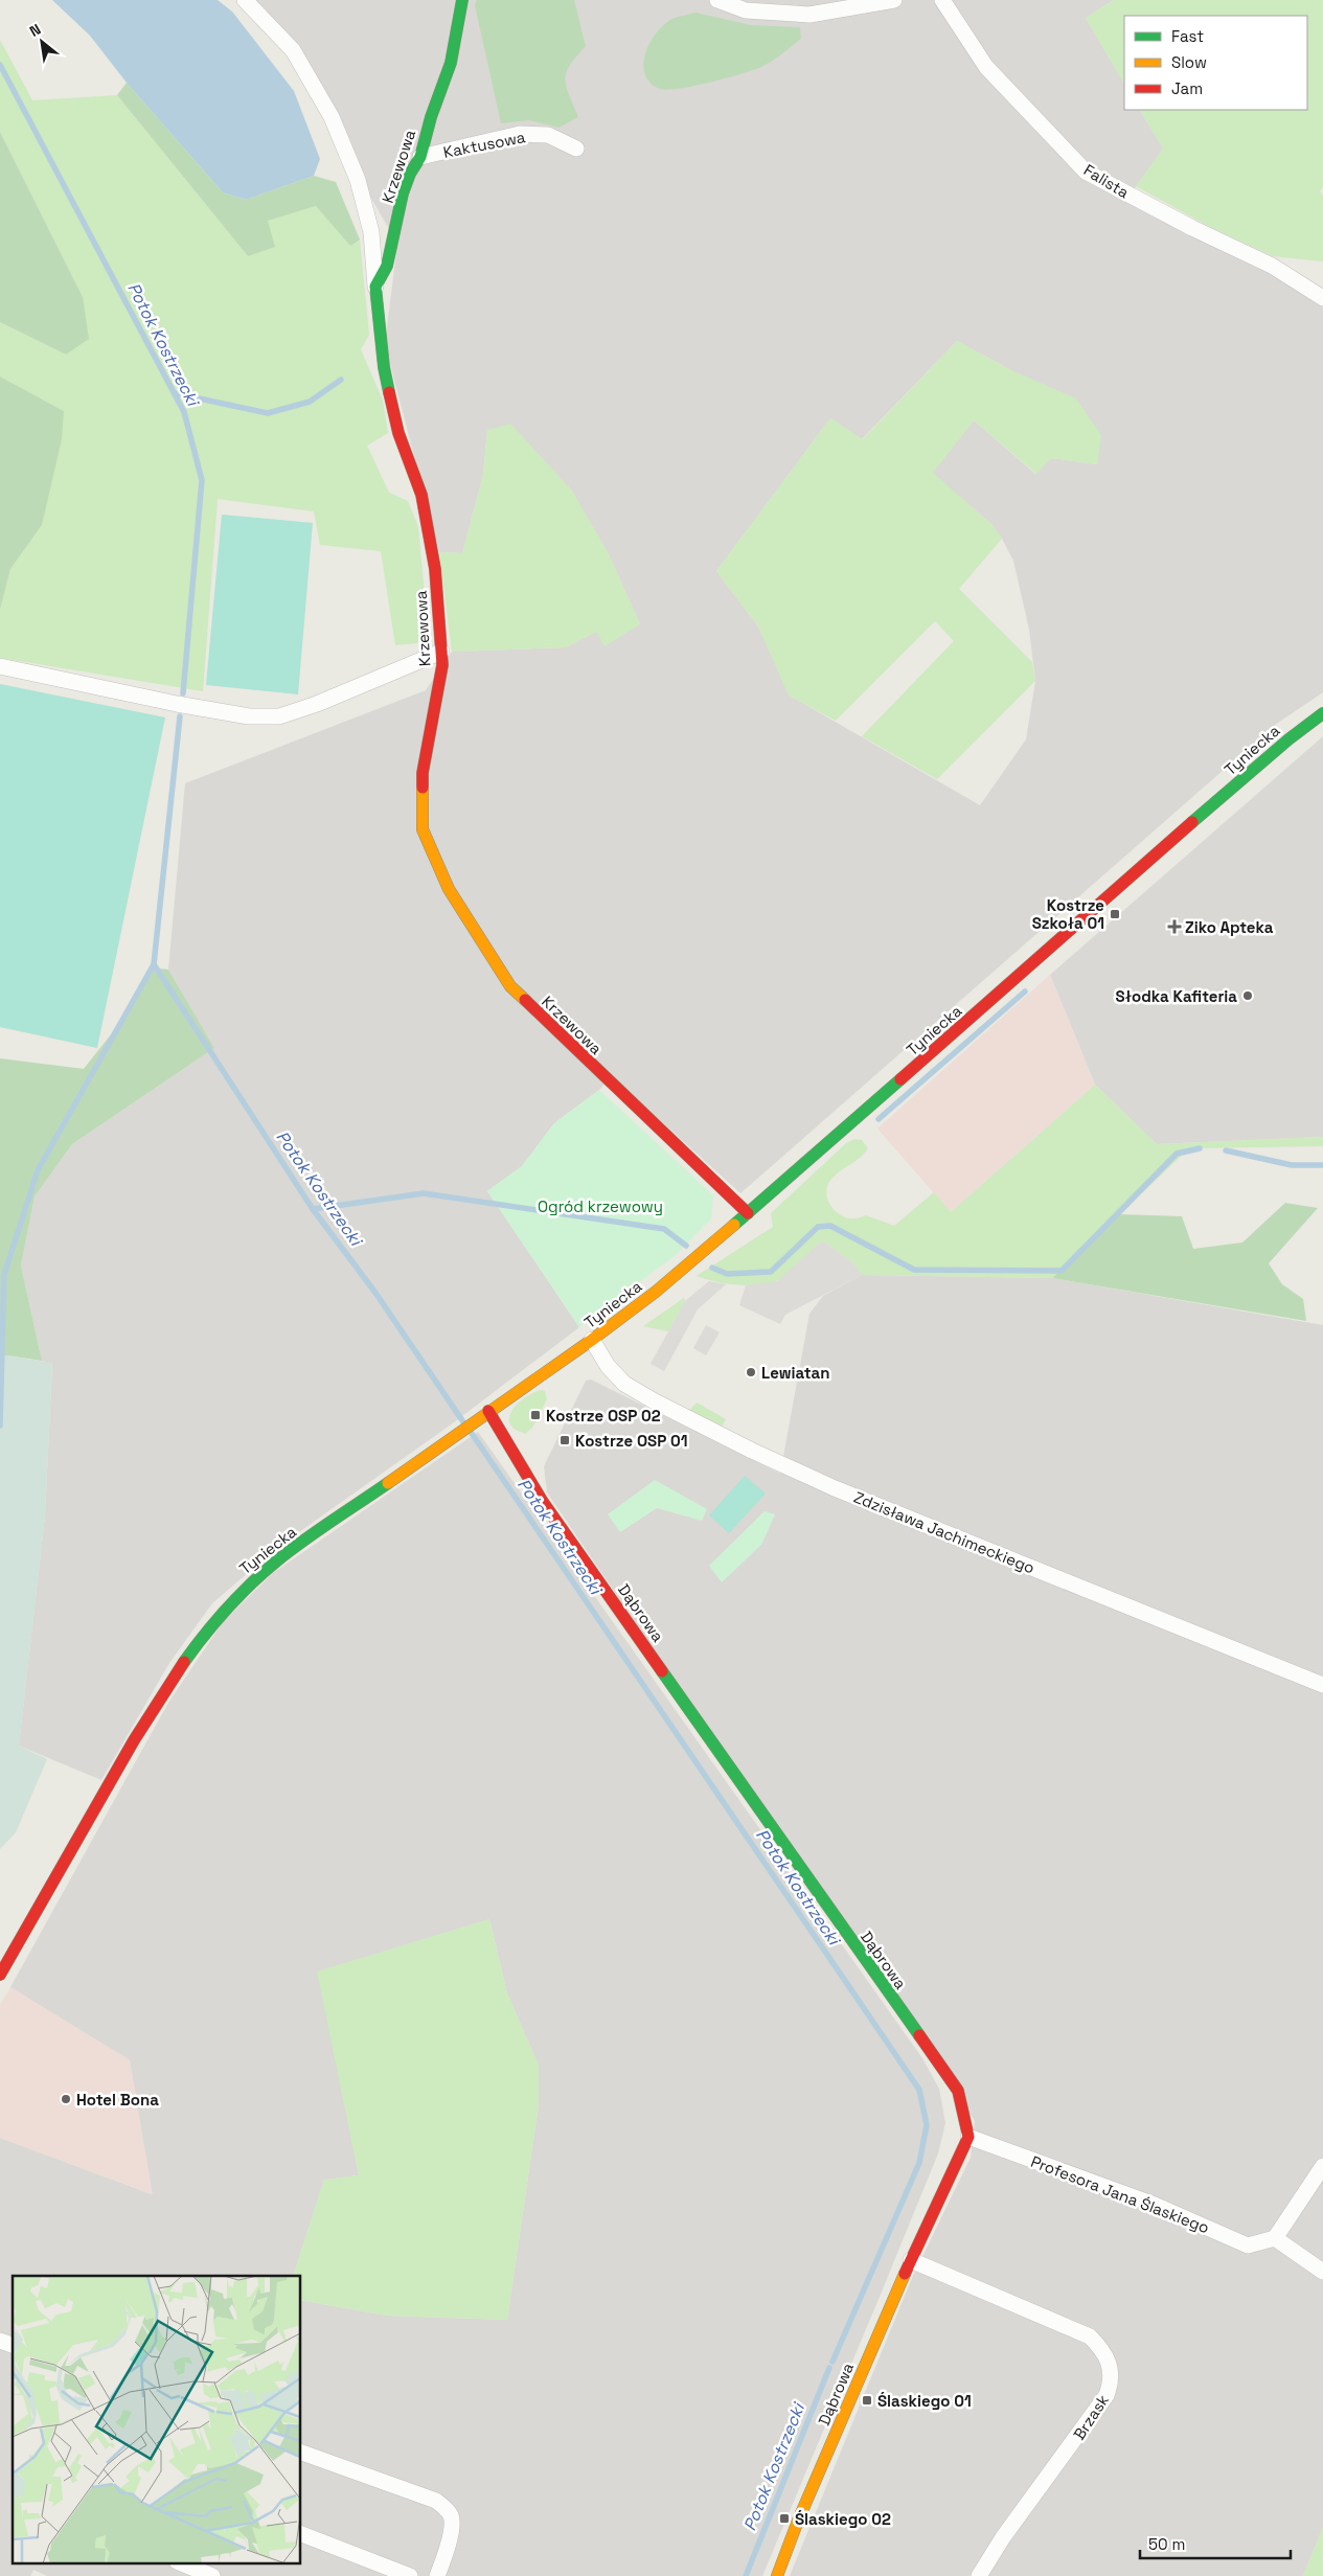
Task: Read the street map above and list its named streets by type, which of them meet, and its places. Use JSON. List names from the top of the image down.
{
  "streets": {
    "street": [
      "Kaktusowa",
      "Krzewowa",
      "Falista",
      "Tyniecka",
      "Zdzisława Jachimeckiego",
      "Dąbrowa",
      "Profesora Jana Ślaskiego",
      "Brzask"
    ]
  },
  "crossings": [
    ["Kaktusowa", "Krzewowa"],
    ["Krzewowa", "Tyniecka"],
    ["Tyniecka", "Zdzisława Jachimeckiego"],
    ["Tyniecka", "Dąbrowa"],
    ["Dąbrowa", "Profesora Jana Ślaskiego"],
    ["Dąbrowa", "Brzask"]
  ],
  "water": ["Potok Kostrzecki"],
  "parks": ["Ogród krzewowy"],
  "places": {
    "transit": [
      "Kostrze Szkoła 01",
      "Kostrze OSP 02",
      "Kostrze OSP 01",
      "Ślaskiego 01",
      "Ślaskiego 02"
    ],
    "health": ["Ziko Apteka"],
    "other": ["Słodka Kafiteria", "Lewiatan", "Hotel Bona"]
  },
  "legend": ["Fast", "Slow", "Jam"],
  "scale_bar": "50 m",
  "north": "top left"
}
